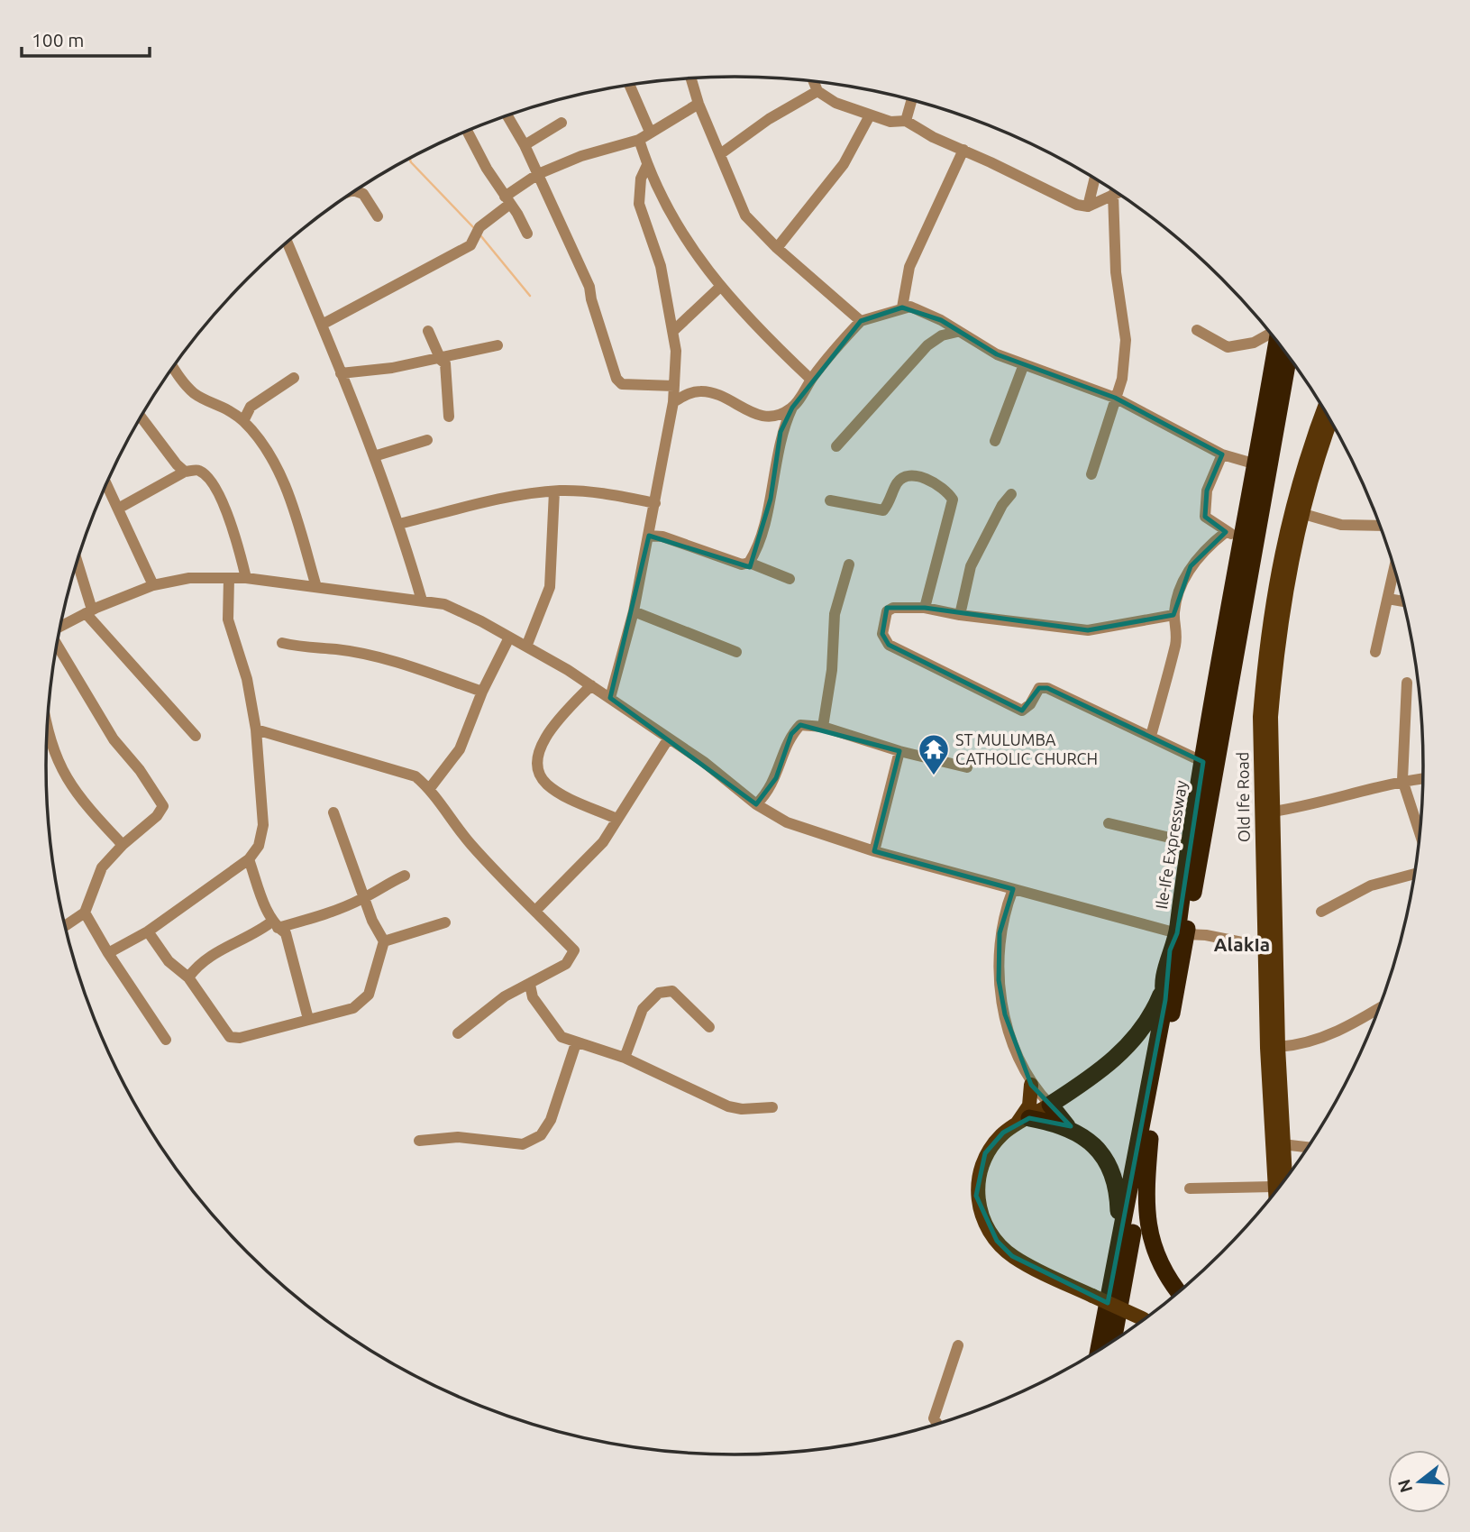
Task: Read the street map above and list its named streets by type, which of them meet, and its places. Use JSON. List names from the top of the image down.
{
  "streets": {
    "highway": ["Ile-Ife Expressway"],
    "main road": ["Old Ife Road"]
  },
  "districts": ["AlakIa"],
  "places": {
    "temple": ["ST MULUMBA CATHOLIC CHURCH"]
  },
  "scale_bar": "100 m",
  "north": "left"
}
